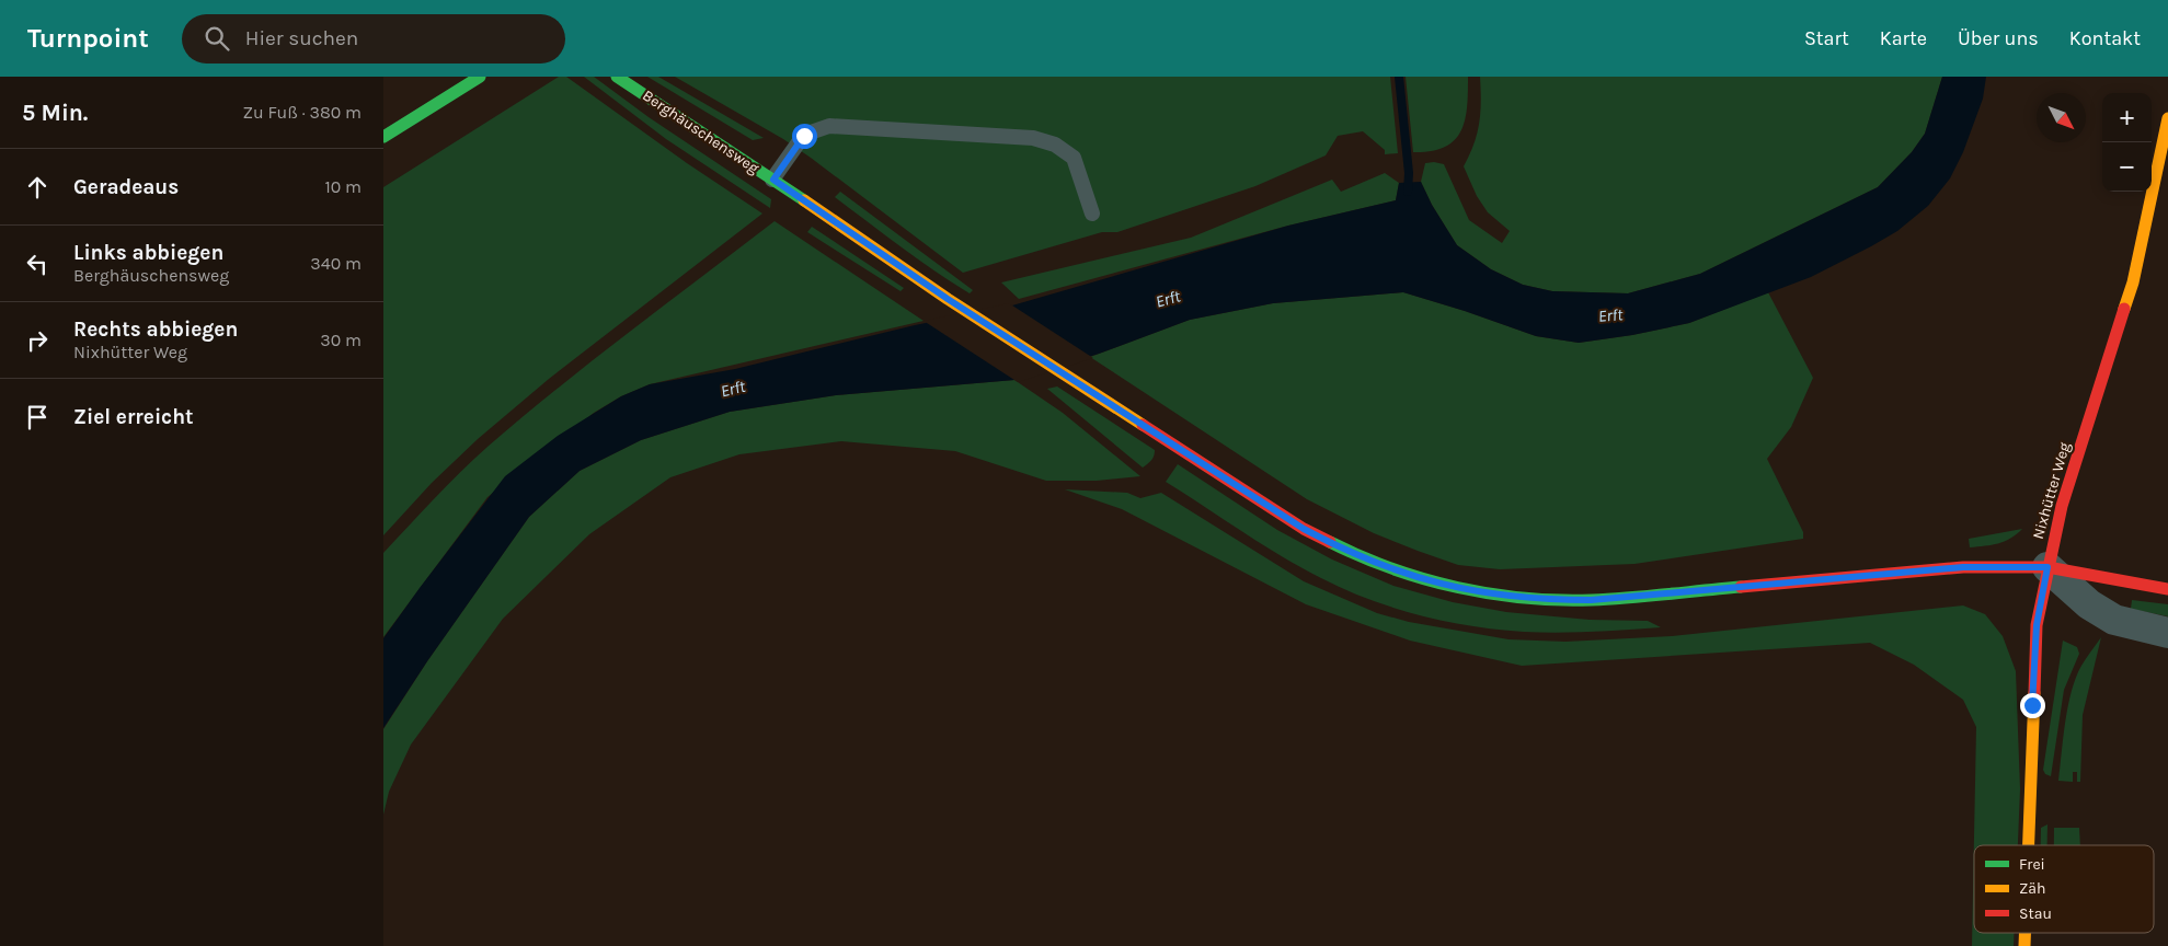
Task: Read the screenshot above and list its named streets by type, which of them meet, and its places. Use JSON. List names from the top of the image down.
{
  "streets": {
    "main road": ["Berghäuschensweg", "Nixhütter Weg"]
  },
  "crossings": [
    ["Berghäuschensweg", "Nixhütter Weg"]
  ],
  "water": ["Erft"],
  "legend": ["Frei", "Zäh", "Stau"],
  "north": "bottom right",
  "page": {
    "header": "Turnpoint",
    "search": "Hier suchen",
    "nav": [
      "Start",
      "Karte",
      "Über uns",
      "Kontakt"
    ],
    "heading": ["5 Min.", "Zu Fuß · 380 m"],
    "map_buttons": ["+", "−"],
    "list": [
      ["Geradeaus", "10 m"],
      ["Links abbiegen", "Berghäuschensweg", "340 m"],
      ["Rechts abbiegen", "Nixhütter Weg", "30 m"],
      "Ziel erreicht"
    ]
  }
}
